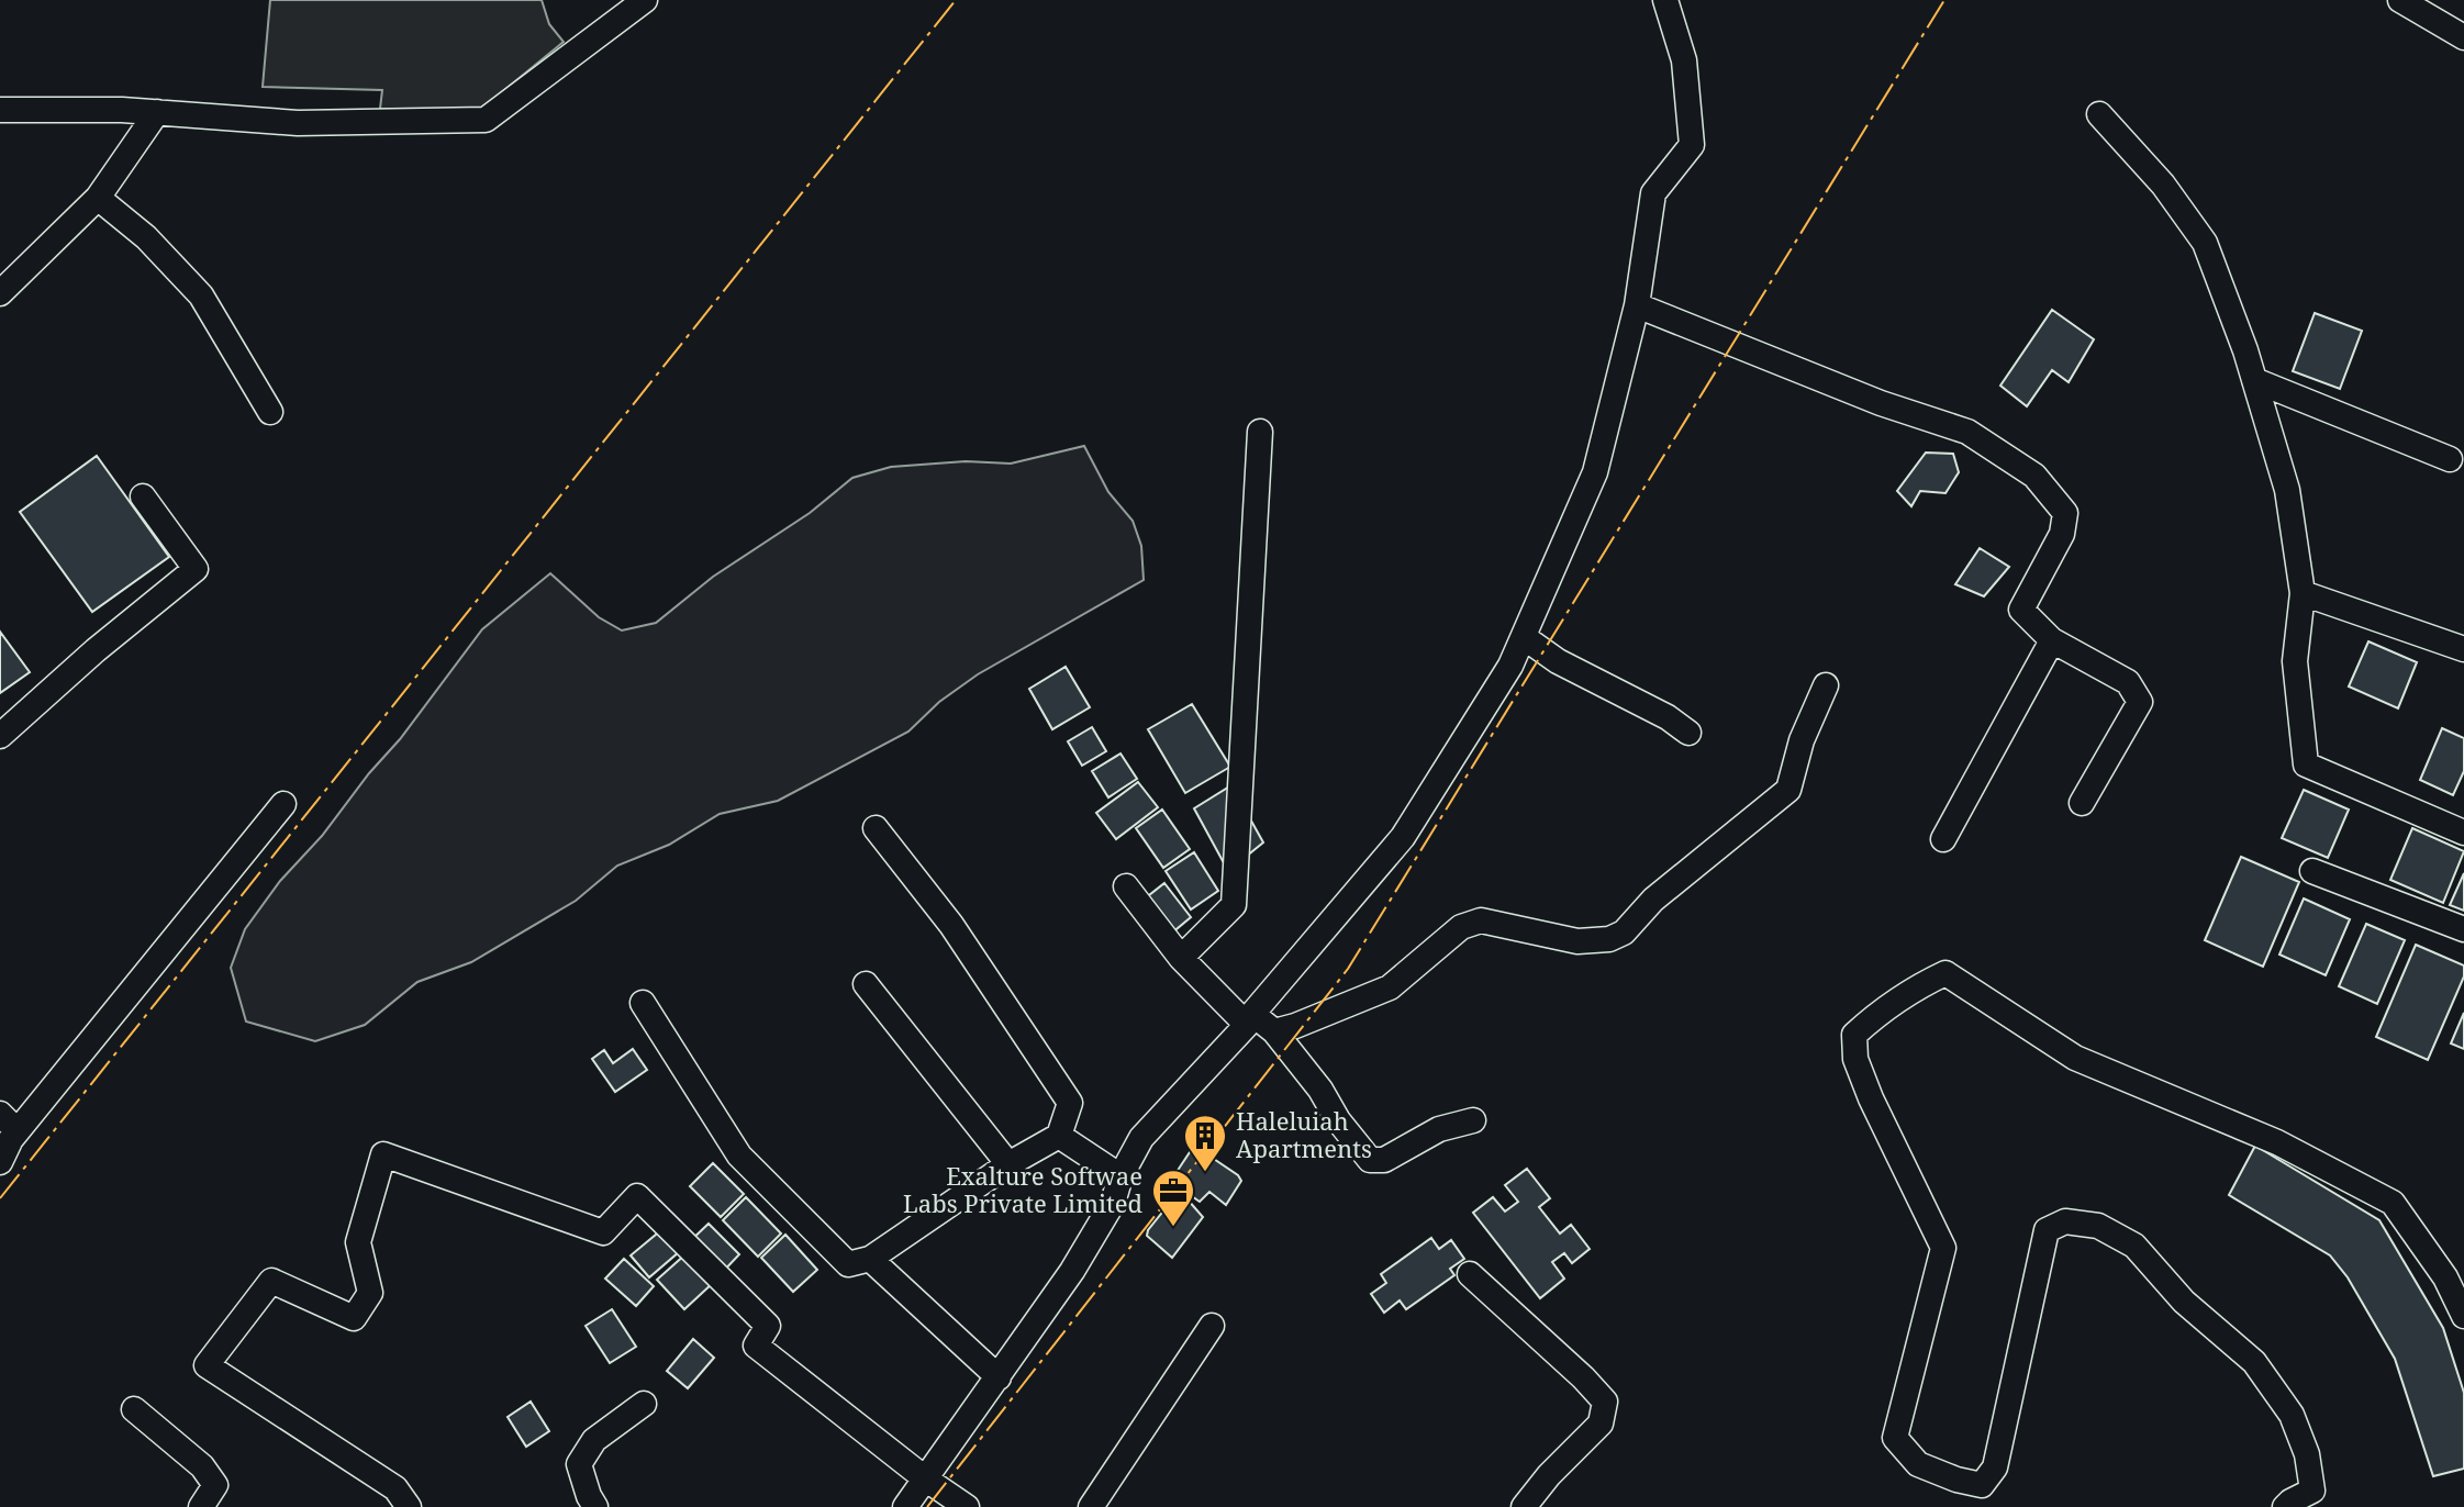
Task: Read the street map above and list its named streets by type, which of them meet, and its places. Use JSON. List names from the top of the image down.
{
  "places": {
    "building": ["Haleluiah Apartments"],
    "office": ["Exalture Softwae Labs Private Limited"]
  }
}
